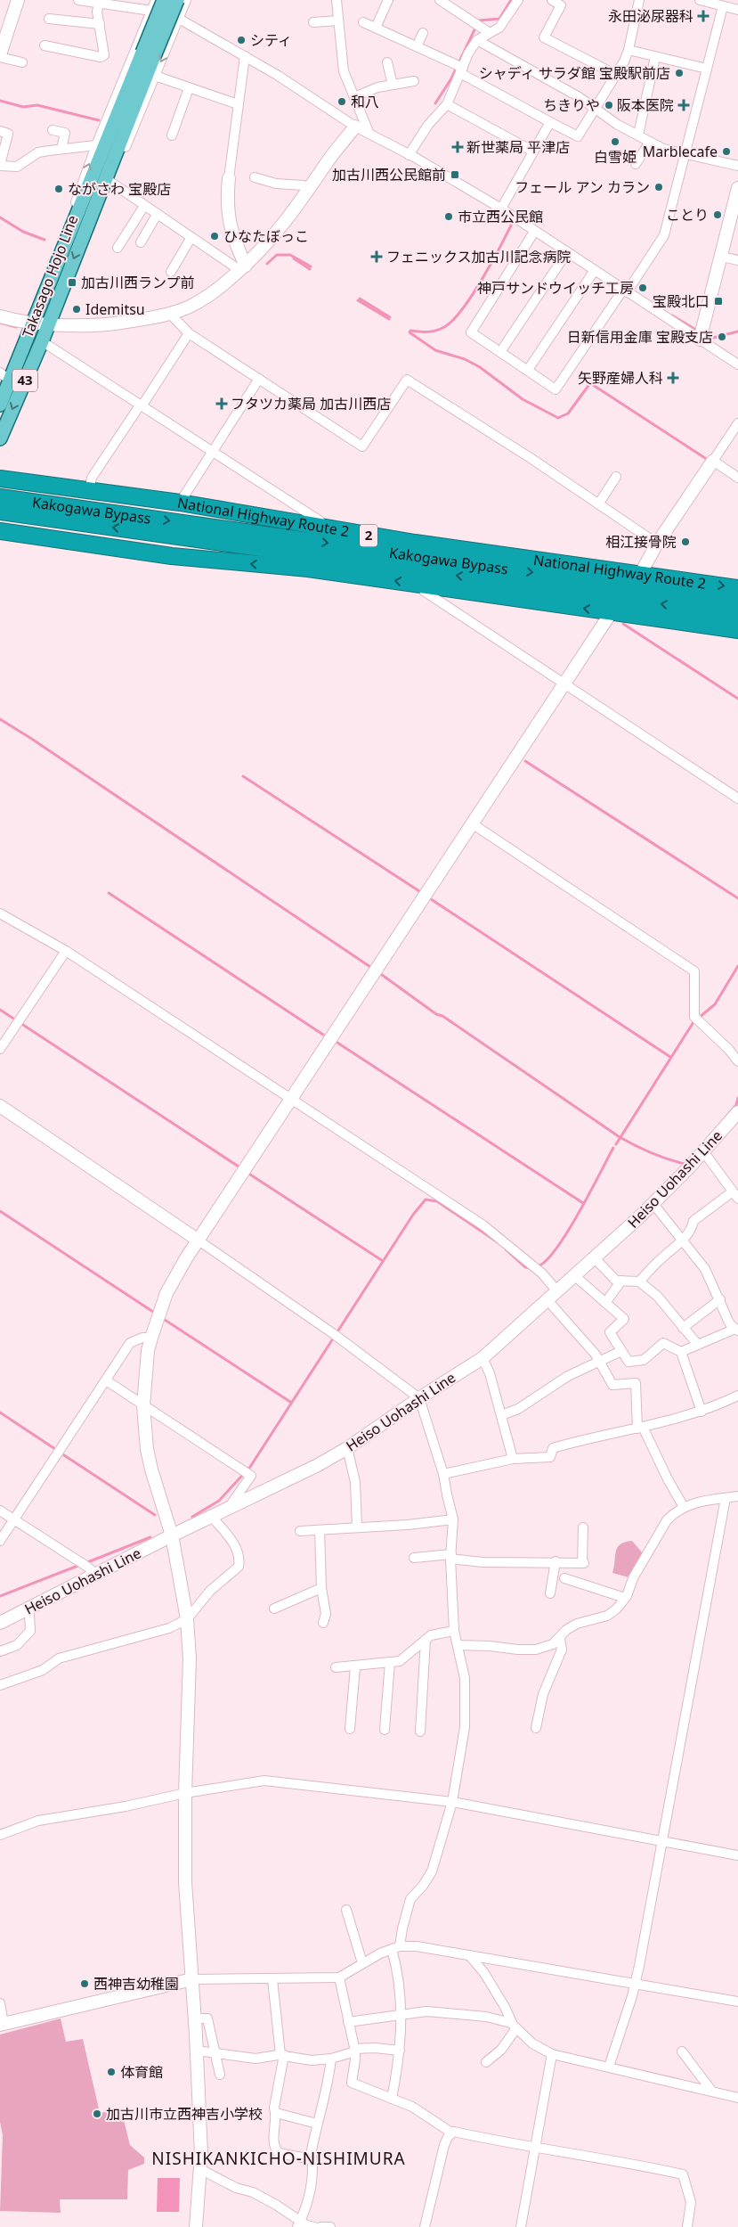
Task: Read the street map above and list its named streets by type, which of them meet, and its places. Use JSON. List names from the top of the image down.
{
  "streets": {
    "highway": ["Kakogawa Bypass", "National Highway Route 2", "2"],
    "main road": ["Takasago Hojo Line", "43"],
    "street": ["Heiso Uohashi Line"]
  },
  "districts": ["NISHIKANKICHO-NISHIMURA"],
  "places": {
    "health": [
      "永田泌尿器科",
      "阪本医院",
      "新世薬局 平津店",
      "フェニックス加古川記念病院",
      "矢野産婦人科",
      "フタツカ薬局 加古川西店"
    ],
    "other": [
      "シティ",
      "シャディ サラダ館 宝殿駅前店",
      "和八",
      "ちきりや",
      "白雪姫",
      "Marblecafe",
      "フェール アン カラン",
      "ながさわ 宝殿店",
      "ことり",
      "市立西公民館",
      "ひなたぼっこ",
      "神戸サンドウイッチ工房",
      "Idemitsu",
      "日新信用金庫 宝殿支店",
      "相江接骨院",
      "西神吉幼稚園",
      "体育館",
      "加古川市立西神吉小学校"
    ],
    "transit": ["加古川西公民館前", "加古川西ランプ前", "宝殿北口"]
  }
}
